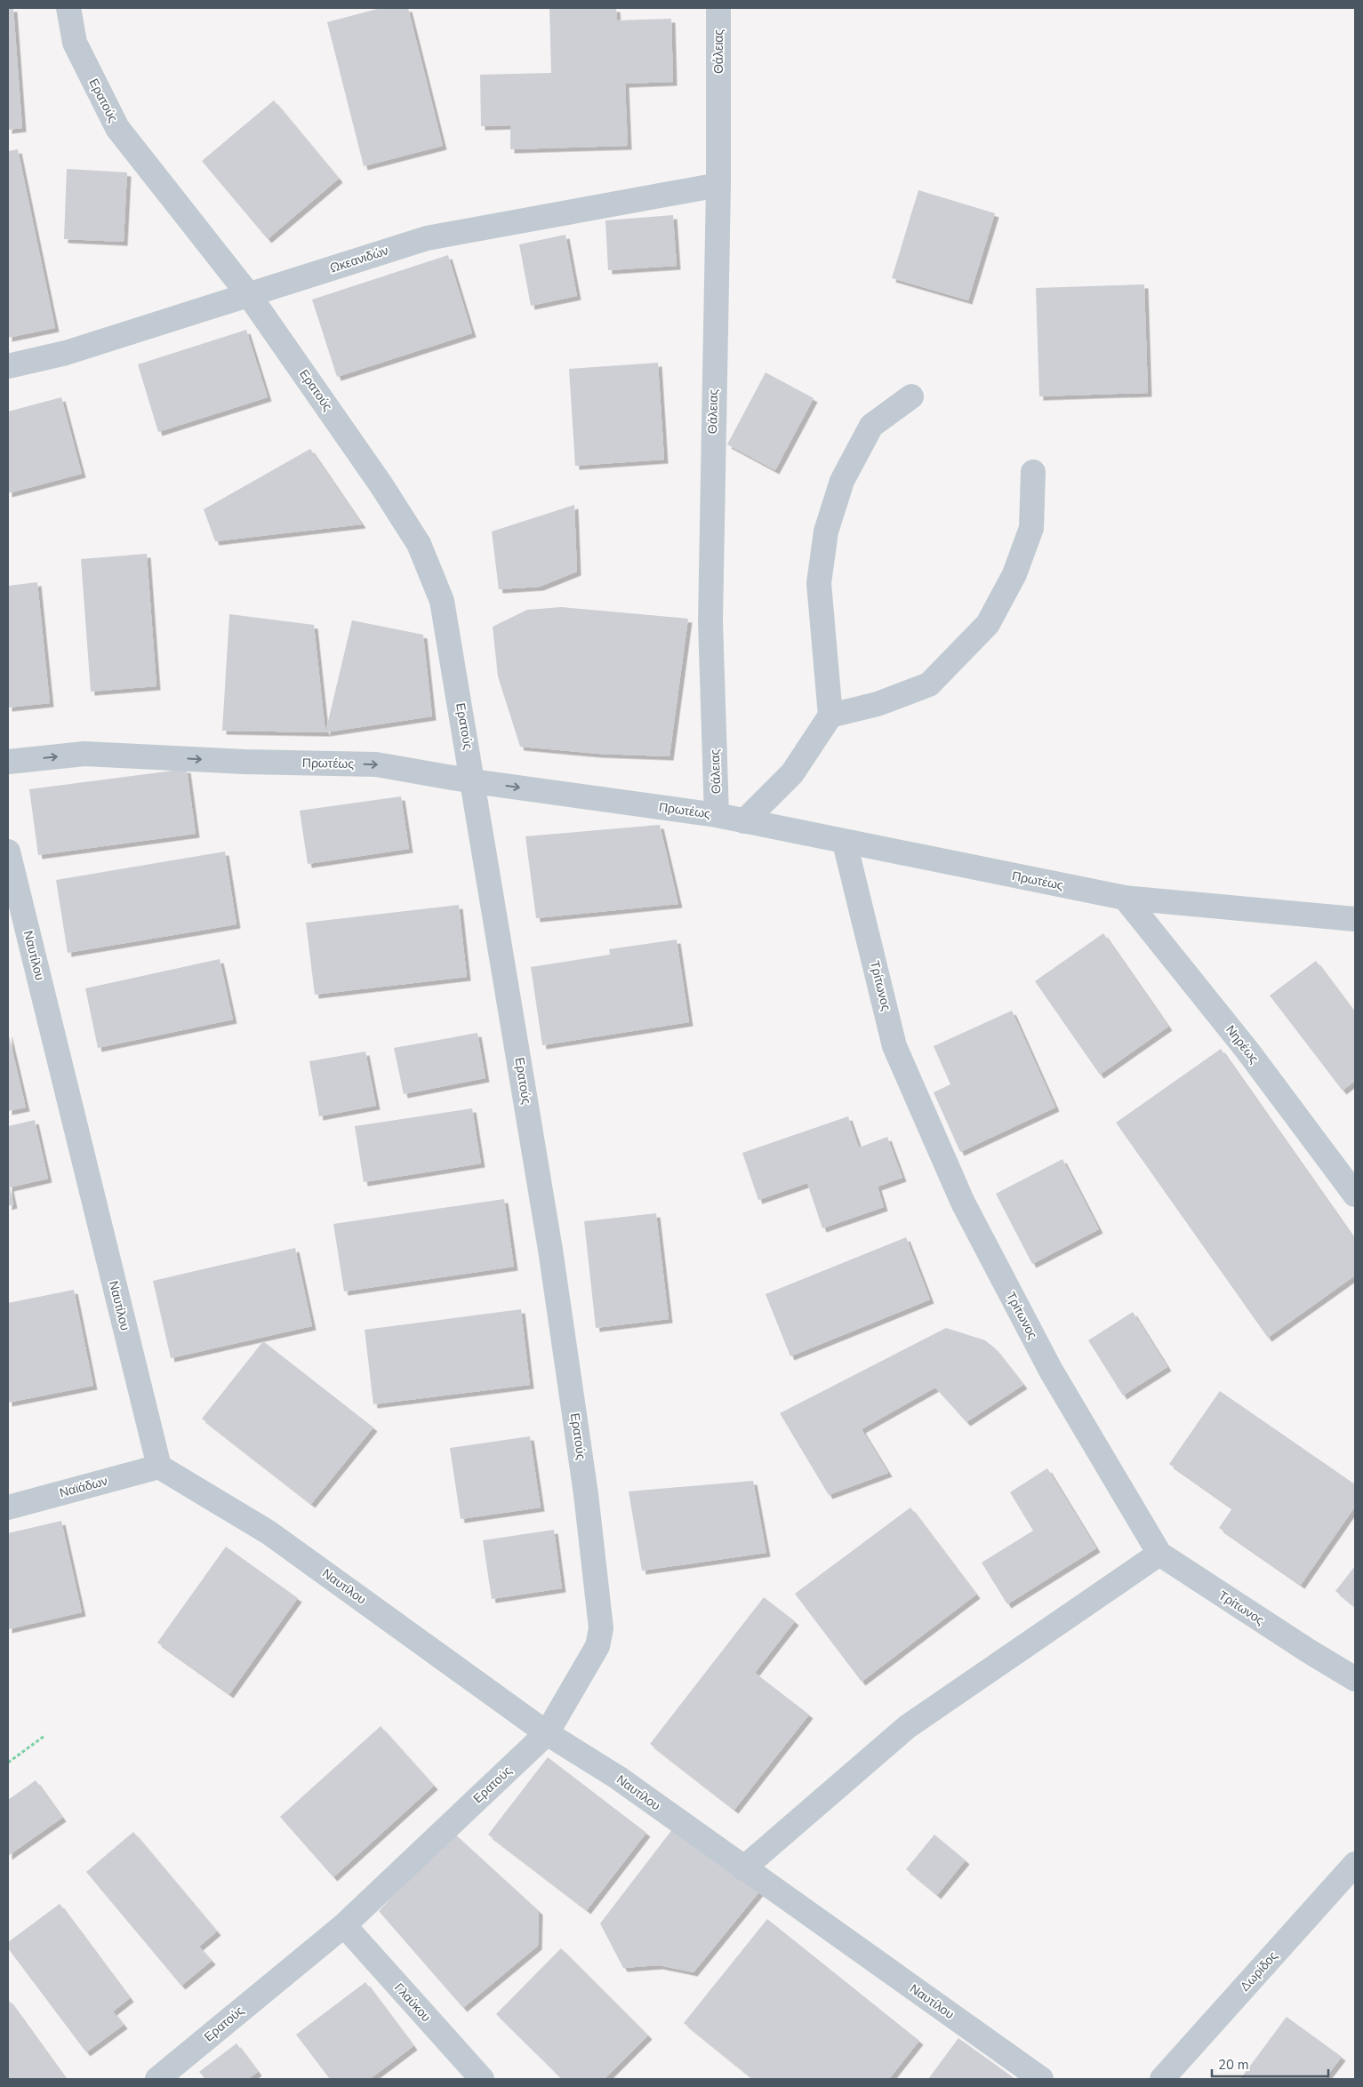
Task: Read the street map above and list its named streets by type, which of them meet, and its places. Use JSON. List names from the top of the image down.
{
  "streets": {
    "street": [
      "Θάλειας",
      "Ερατούς",
      "Ωκεανιδών",
      "Πρωτέως",
      "Ναυτίλου",
      "Τρίτωνος",
      "Νηρέως",
      "Ναϊάδων",
      "Δωρίδος",
      "Γλαύκου"
    ]
  },
  "crossings": [
    ["Θάλειας", "Ωκεανιδών"],
    ["Θάλειας", "Πρωτέως"],
    ["Ερατούς", "Ωκεανιδών"],
    ["Ερατούς", "Πρωτέως"],
    ["Ερατούς", "Ναυτίλου"],
    ["Ερατούς", "Γλαύκου"],
    ["Πρωτέως", "Τρίτωνος"],
    ["Πρωτέως", "Νηρέως"],
    ["Ναυτίλου", "Ναϊάδων"]
  ],
  "one_way": ["Πρωτέως"],
  "scale_bar": "20 m"
}
